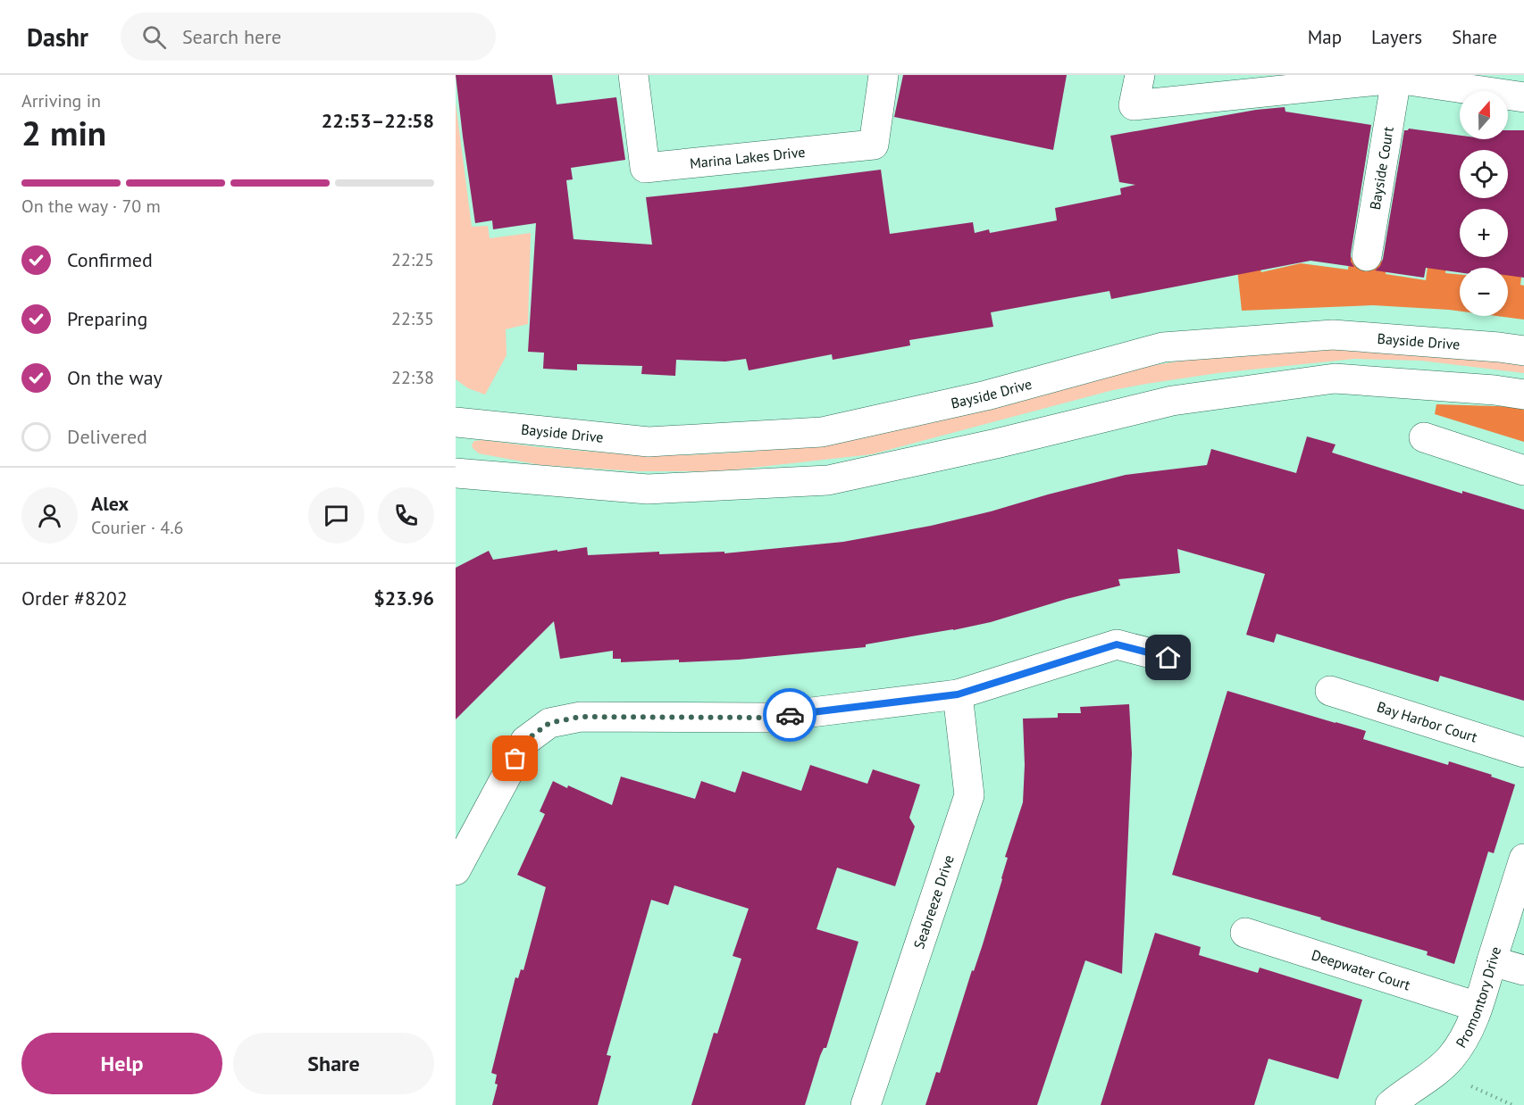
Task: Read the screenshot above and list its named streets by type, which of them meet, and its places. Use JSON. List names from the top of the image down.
{
  "streets": {
    "street": [
      "Marina Lakes Drive",
      "Bayside Court",
      "Bayside Drive",
      "Bay Harbor Court",
      "Seabreeze Drive",
      "Deepwater Court",
      "Promontory Drive"
    ]
  },
  "crossings": [
    ["Deepwater Court", "Promontory Drive"]
  ],
  "north": "top",
  "page": {
    "header": "Dashr",
    "search": "Search here",
    "nav": ["Map", "Layers", "Share"],
    "heading": ["2 min", "Arriving in", "22:53–22:58"],
    "panel": [
      "Alex",
      "Courier · 4.6",
      "Order #8202",
      "$23.96"
    ],
    "map_buttons": ["+", "−"],
    "bar": "On the way · 70 m",
    "list": [
      ["Confirmed", "22:25"],
      ["Preparing", "22:35"],
      ["On the way", "22:38"],
      "Delivered"
    ],
    "buttons": ["Help", "Share"]
  }
}
